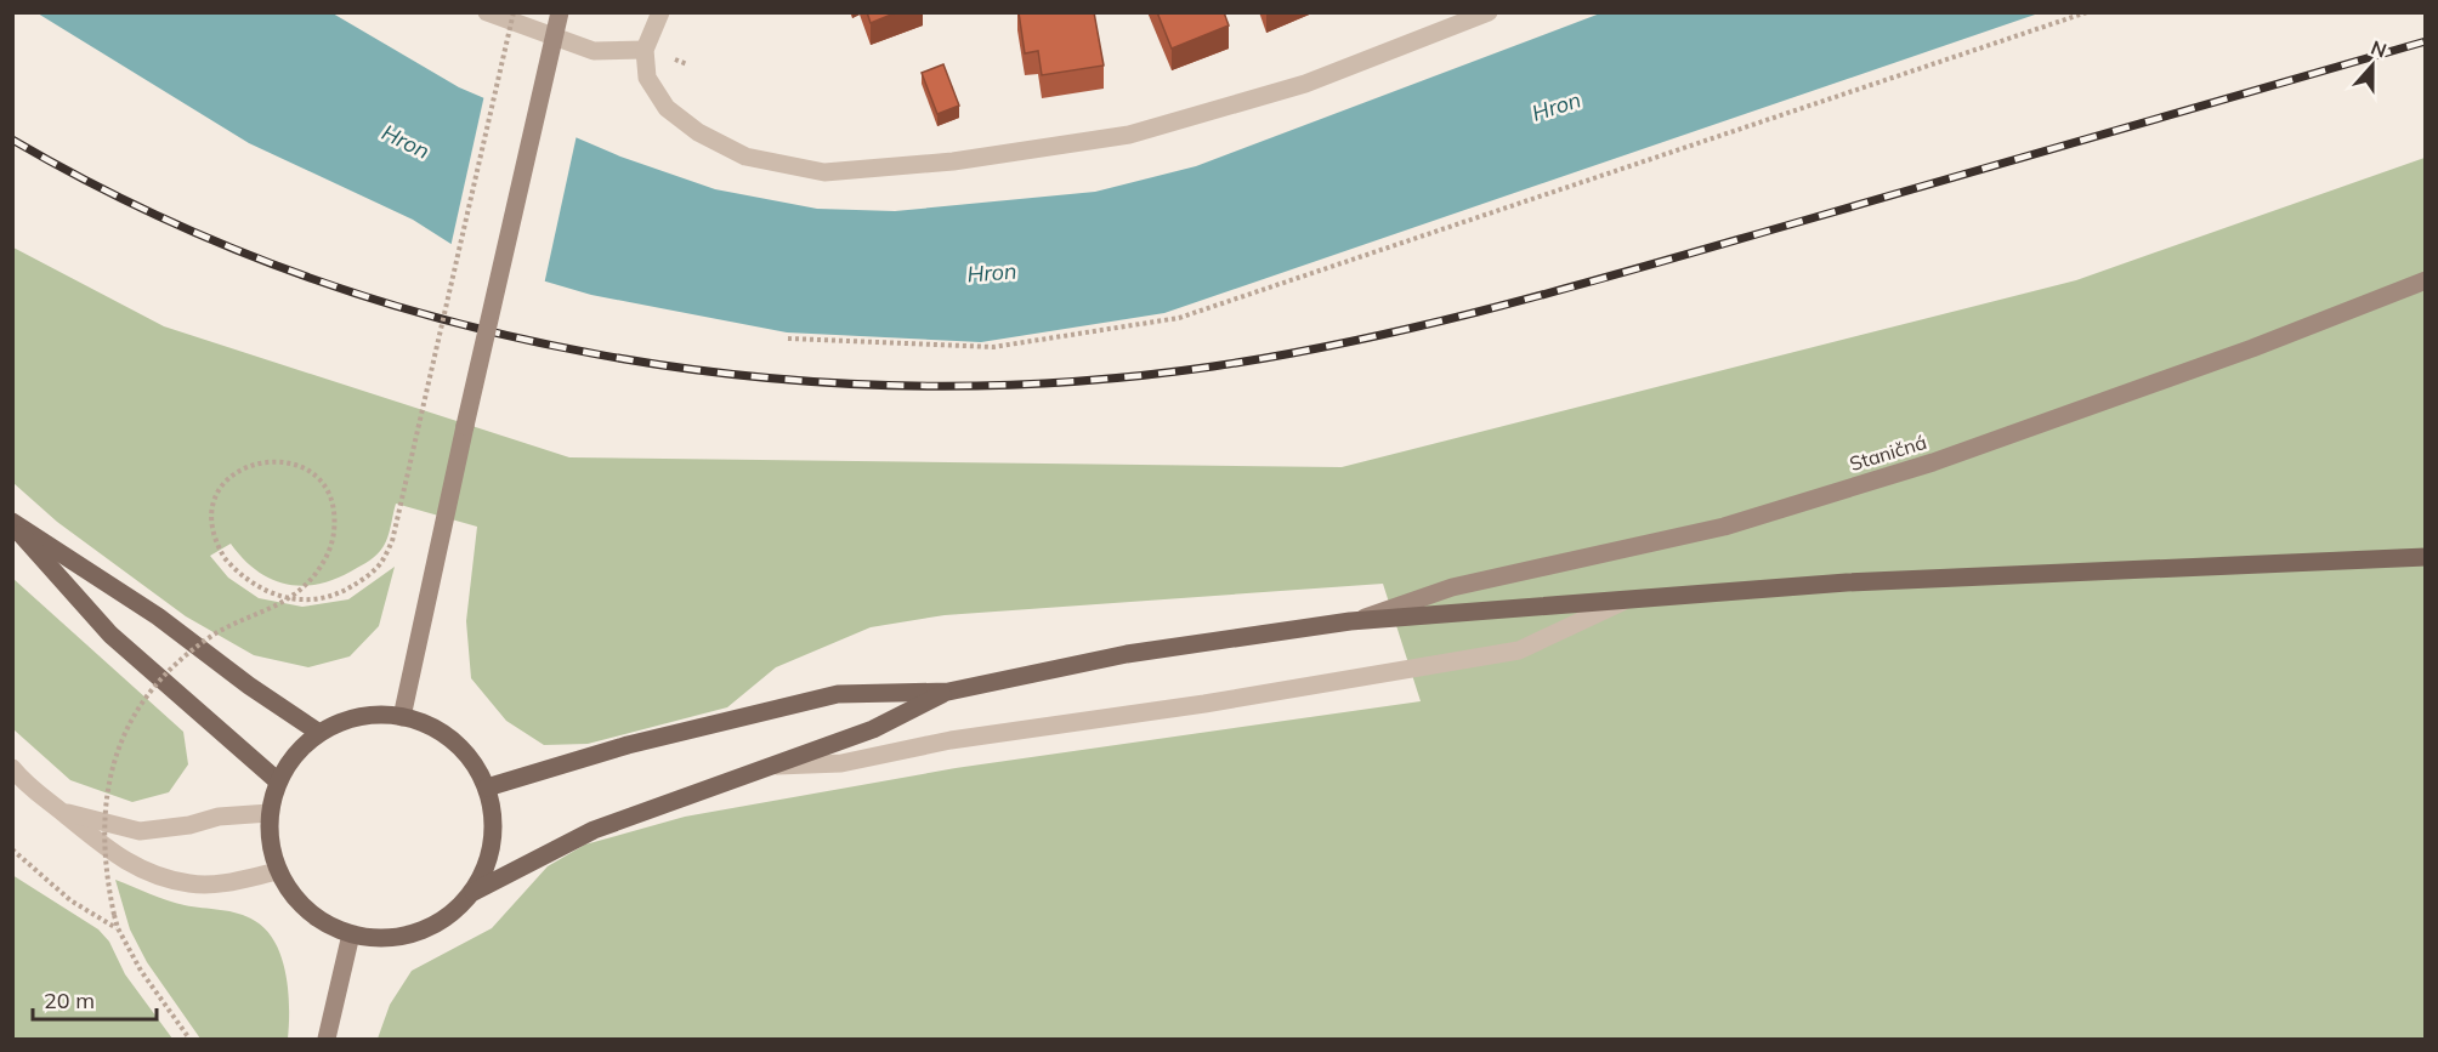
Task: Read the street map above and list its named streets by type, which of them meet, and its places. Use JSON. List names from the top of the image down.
{
  "streets": {
    "street": ["Staničná"]
  },
  "water": ["Hron"],
  "scale_bar": "20 m",
  "north": "top"
}
